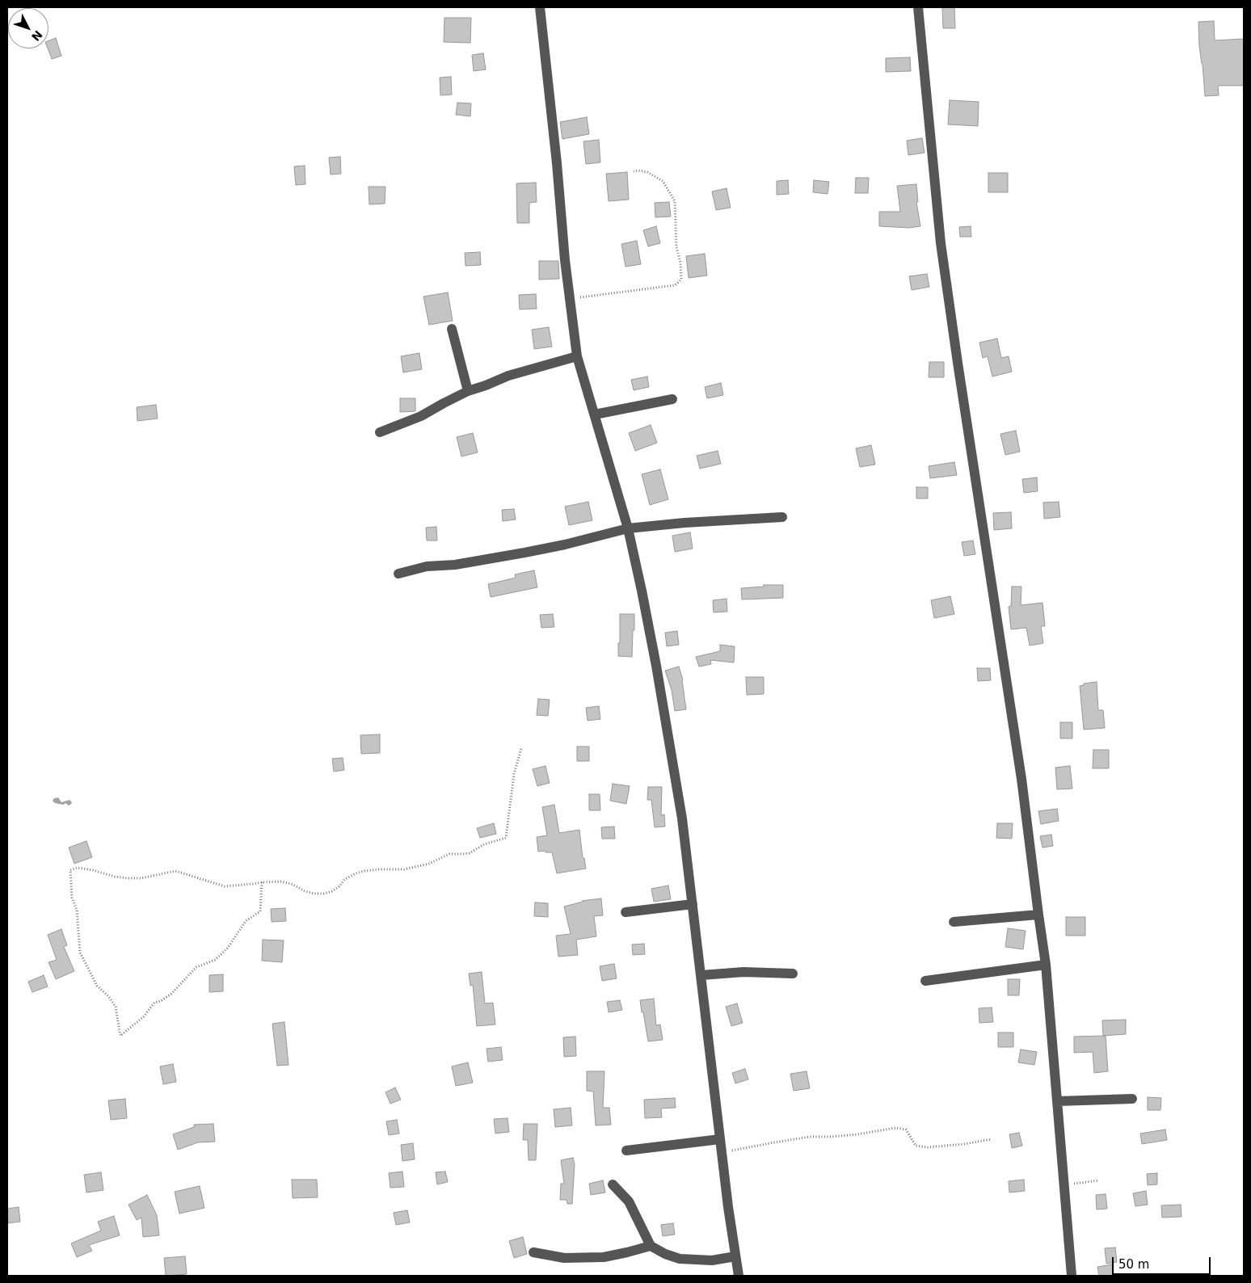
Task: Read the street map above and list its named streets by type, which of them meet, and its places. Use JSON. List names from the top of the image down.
{
  "scale_bar": "50 m",
  "north": "bottom right"
}
